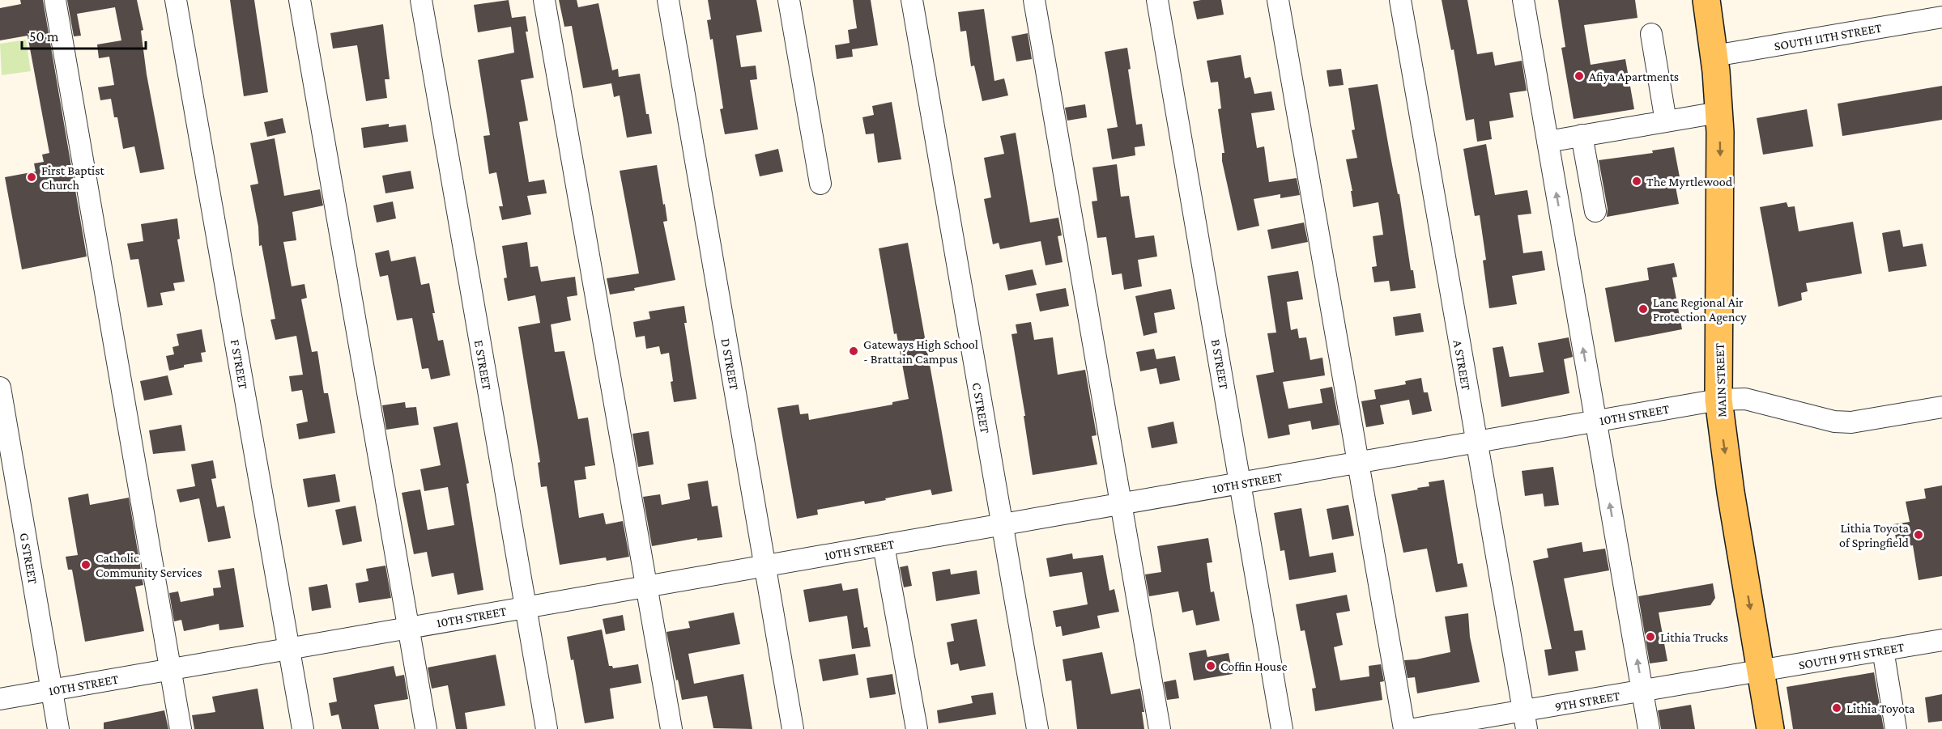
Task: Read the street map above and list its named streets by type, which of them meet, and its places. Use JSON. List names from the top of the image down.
{
  "streets": {
    "main road": ["MAIN STREET"],
    "street": [
      "SOUTH 11TH STREET",
      "F STREET",
      "D STREET",
      "B STREET",
      "E STREET",
      "A STREET",
      "C STREET",
      "10TH STREET",
      "G STREET",
      "SOUTH 9TH STREET",
      "9TH STREET"
    ]
  },
  "crossings": [
    ["SOUTH 11TH STREET", "MAIN STREET"],
    ["F STREET", "10TH STREET"],
    ["D STREET", "10TH STREET"],
    ["B STREET", "10TH STREET"],
    ["E STREET", "10TH STREET"],
    ["A STREET", "10TH STREET"],
    ["A STREET", "9TH STREET"],
    ["MAIN STREET", "10TH STREET"],
    ["MAIN STREET", "SOUTH 9TH STREET"],
    ["MAIN STREET", "9TH STREET"],
    ["C STREET", "10TH STREET"],
    ["10TH STREET", "G STREET"],
    ["SOUTH 9TH STREET", "9TH STREET"]
  ],
  "one_way": ["MAIN STREET"],
  "places": [
    "Afiya Apartments",
    "First Baptist Church",
    "The Myrtlewood",
    "Lane Regional Air Protection Agency",
    "Gateways High School - Brattain Campus",
    "Lithia Toyota of Springfield",
    "Catholic Community Services",
    "Lithia Trucks",
    "Coffin House",
    "Lithia Toyota"
  ],
  "scale_bar": "50 m"
}
